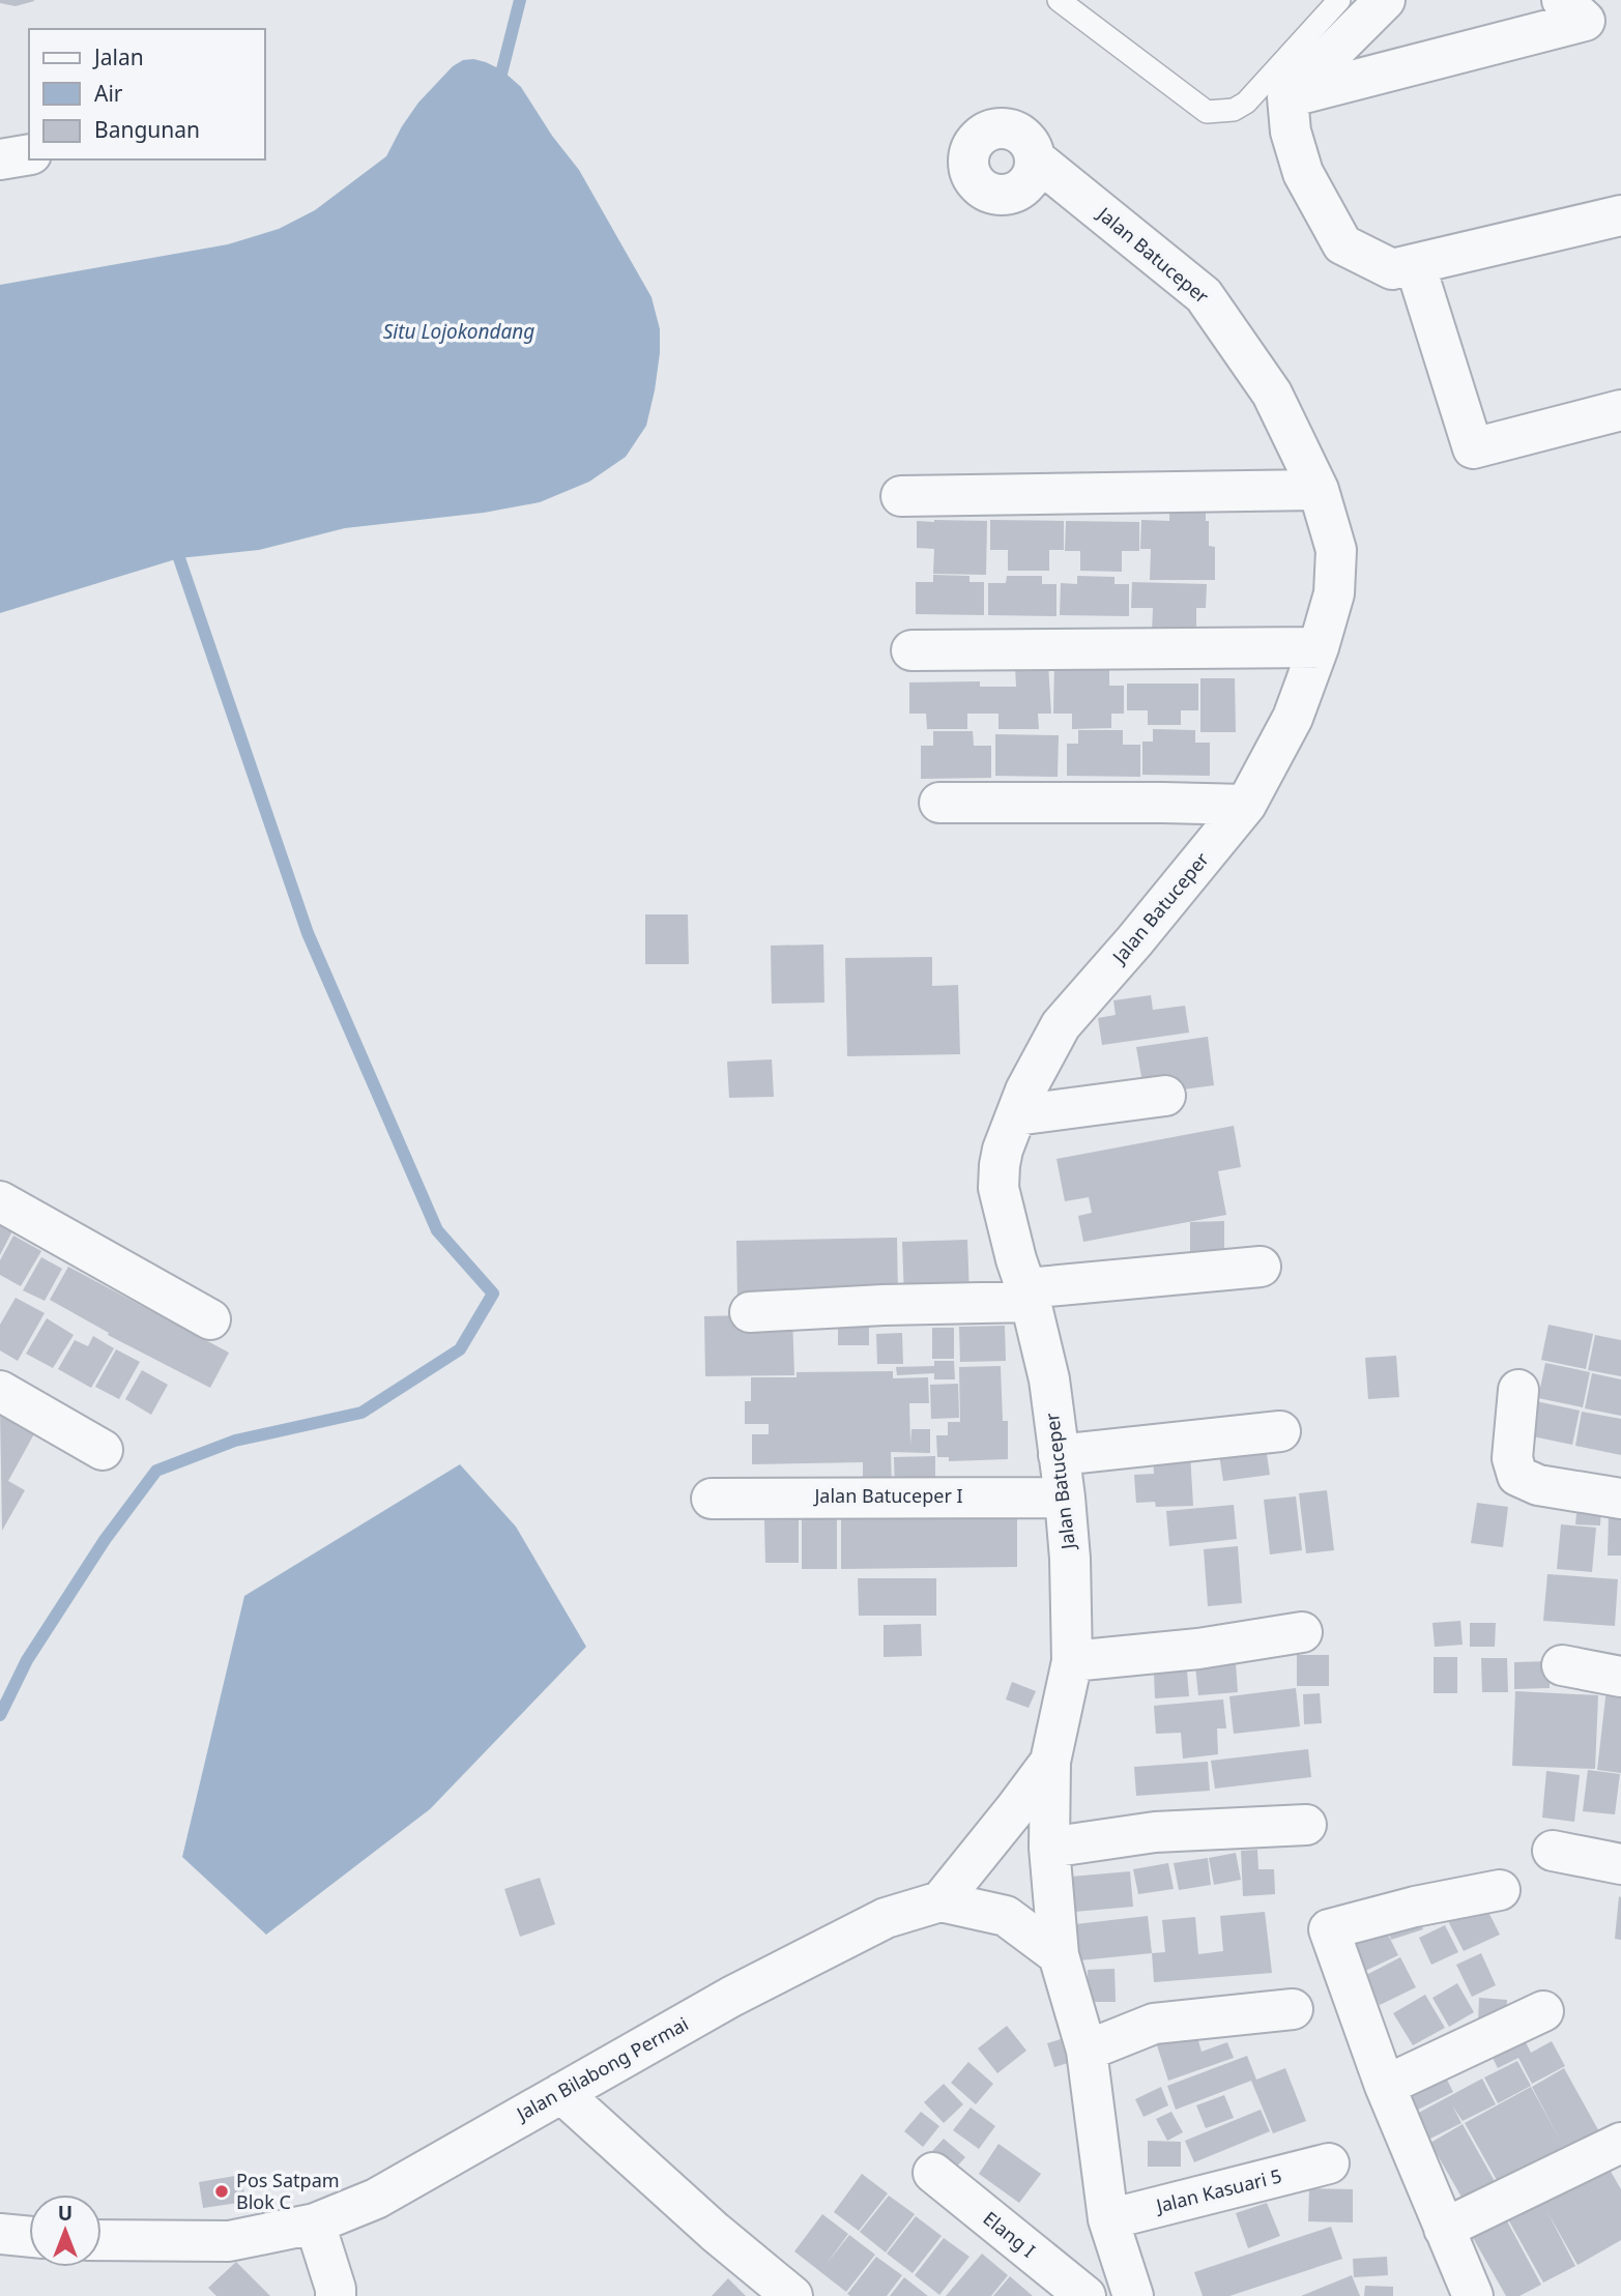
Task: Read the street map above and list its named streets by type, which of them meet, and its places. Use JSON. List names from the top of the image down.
{
  "streets": {
    "street": [
      "Jalan Batuceper",
      "Jalan Batuceper I",
      "Jalan Bilabong Permai",
      "Jalan Kasuari 5",
      "Elang I"
    ]
  },
  "crossings": [
    ["Jalan Batuceper", "Jalan Batuceper I"]
  ],
  "water": ["Situ Lojokondang"],
  "places": ["Pos Satpam Blok C"],
  "legend": ["Jalan", "Air", "Bangunan"],
  "north": "top"
}
